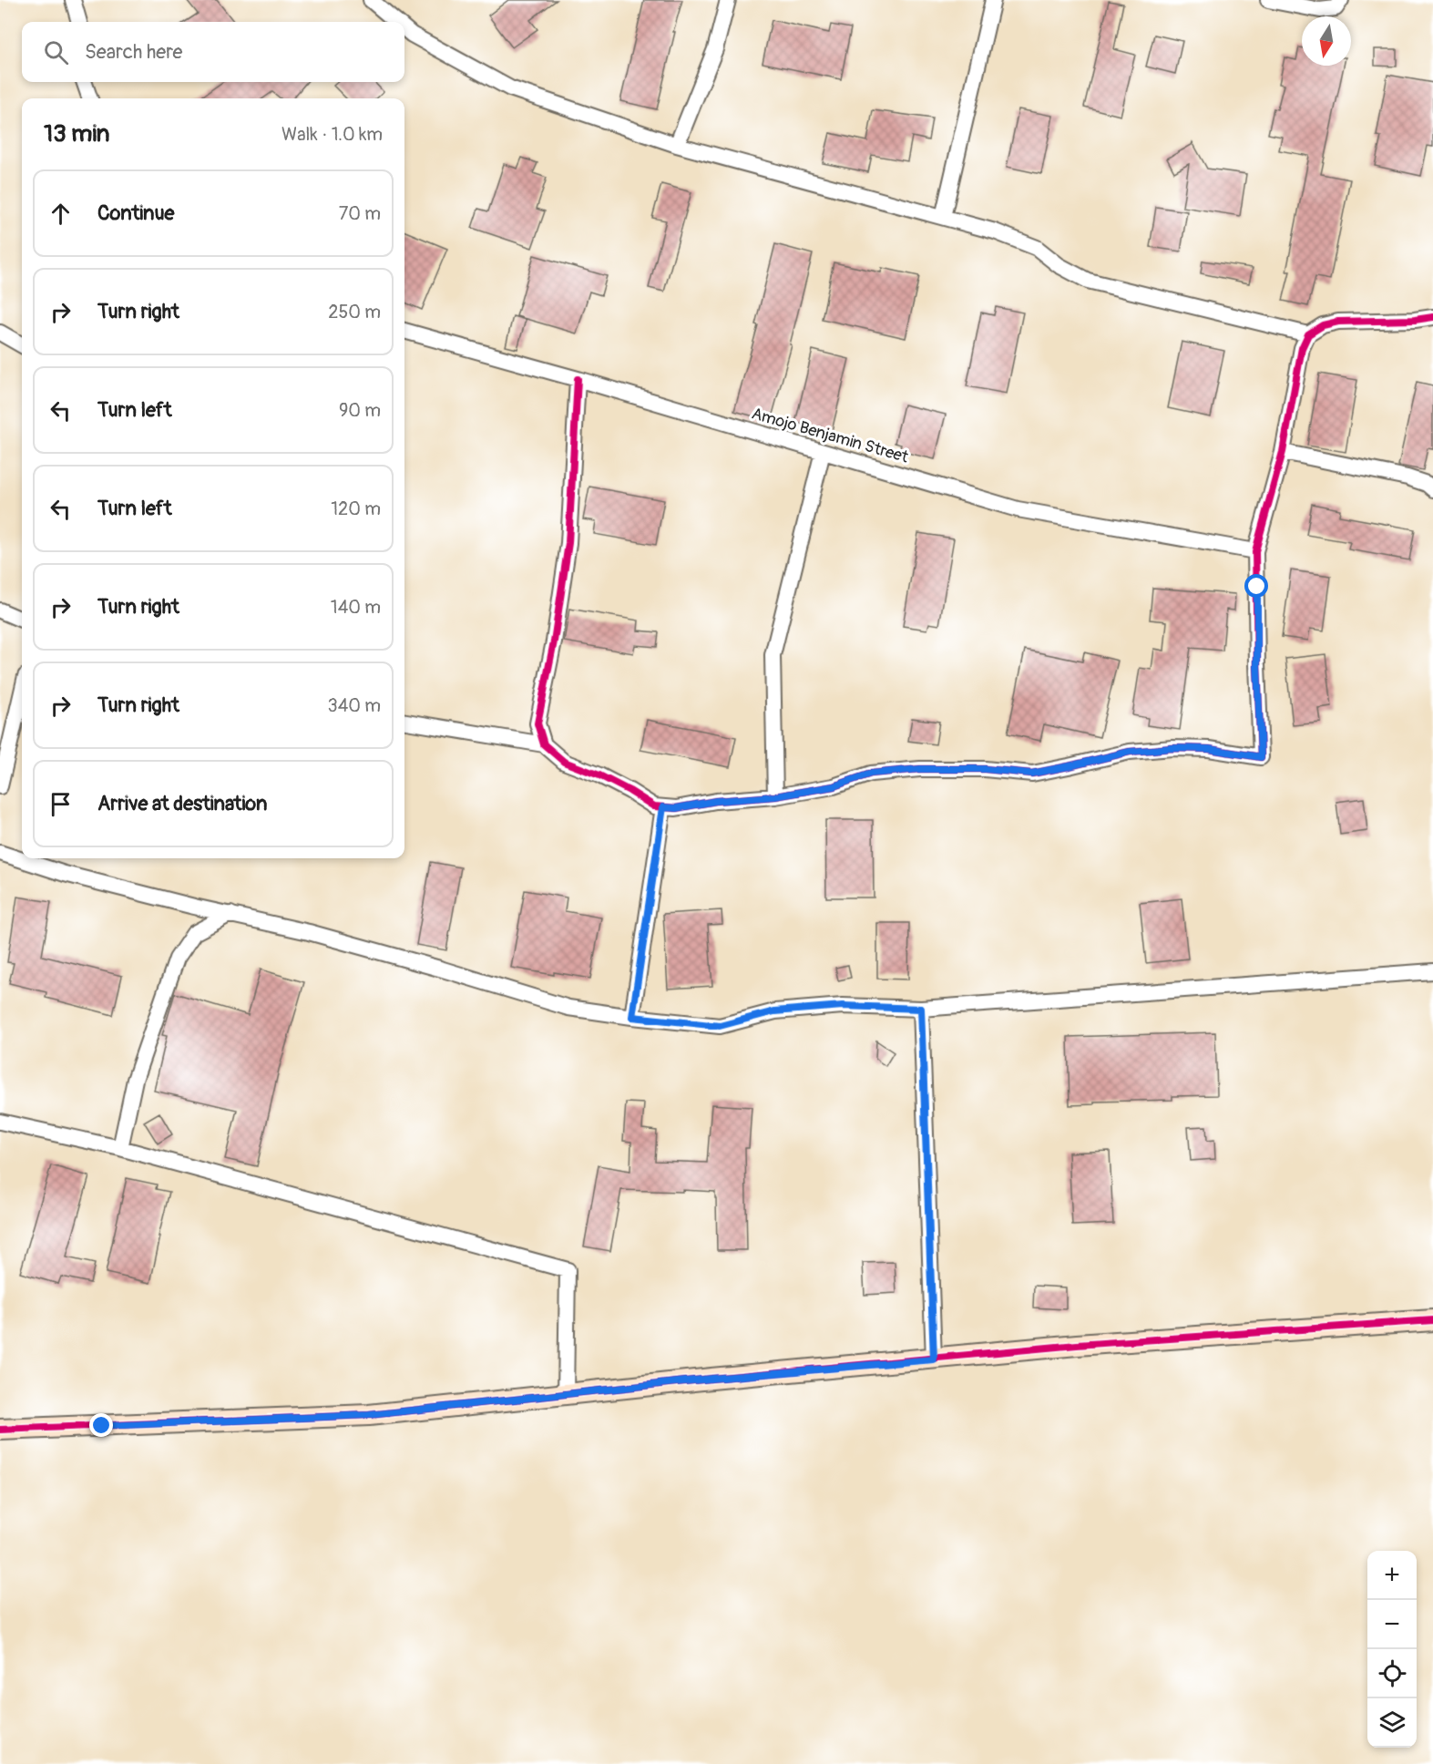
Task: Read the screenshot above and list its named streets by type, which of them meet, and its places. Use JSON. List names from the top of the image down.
{
  "streets": {
    "street": ["Amojo Benjamin Street"]
  },
  "north": "bottom",
  "page": {
    "search": "Search here",
    "heading": ["13 min", "Walk · 1.0 km"],
    "list": [
      ["Continue", "70 m"],
      ["Turn right", "250 m"],
      ["Turn left", "90 m"],
      ["Turn left", "120 m"],
      ["Turn right", "140 m"],
      ["Turn right", "340 m"],
      "Arrive at destination"
    ],
    "map_buttons": ["+", "−"]
  }
}
